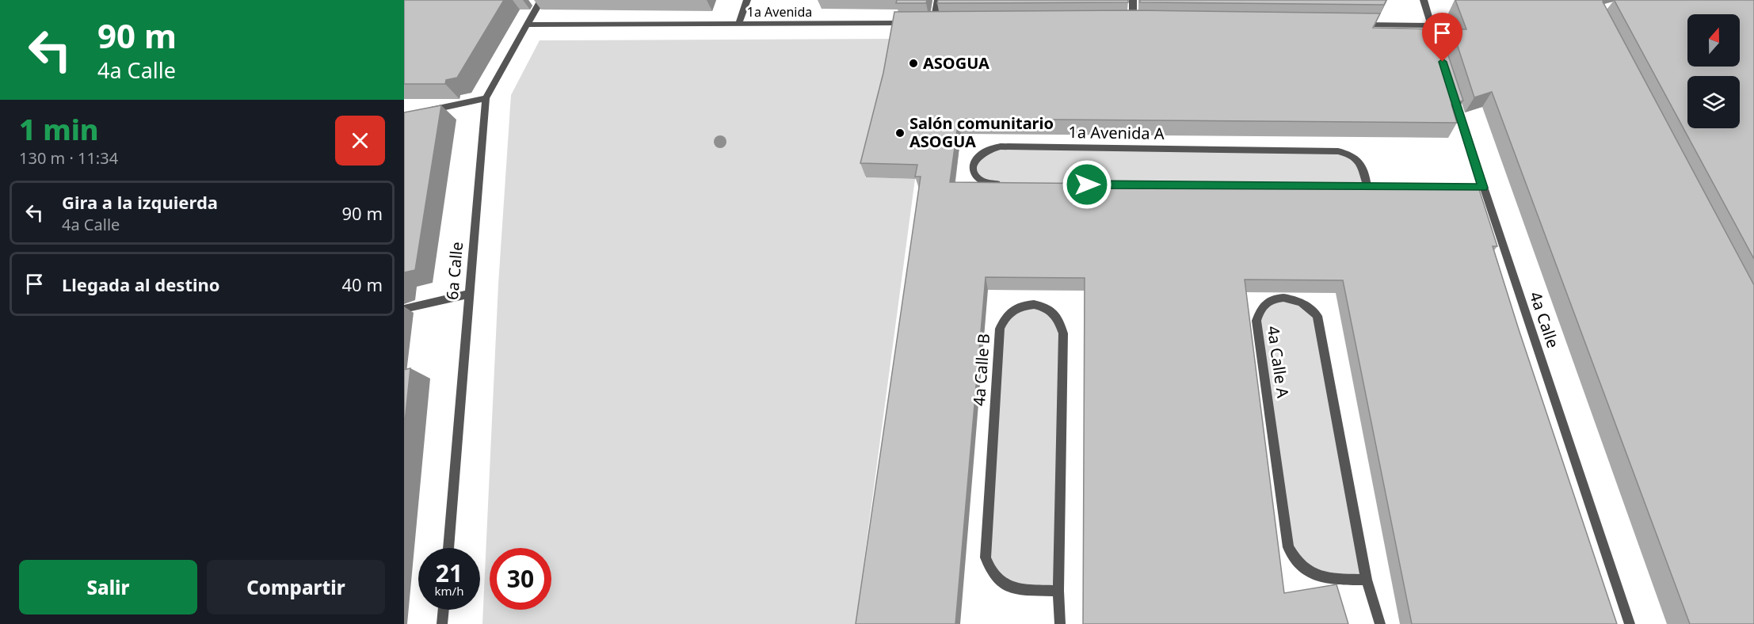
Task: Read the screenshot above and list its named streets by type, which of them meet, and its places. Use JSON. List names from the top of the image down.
{
  "streets": {
    "street": [
      "1a Avenida",
      "1a Avenida A",
      "6a Calle",
      "4a Calle",
      "4a Calle A",
      "4a Calle B"
    ]
  },
  "crossings": [
    ["1a Avenida", "6a Calle"]
  ],
  "places": ["ASOGUA", "Salón comunitario ASOGUA"],
  "north": "top",
  "page": {
    "turn": ["90 m", "4a Calle"],
    "heading": ["1 min", "130 m · 11:34"],
    "list": [
      {
        "name": "Gira a la izquierda",
        "note": "4a Calle",
        "value": "90 m"
      },
      {
        "name": "Llegada al destino",
        "value": "40 m"
      }
    ],
    "speed": "21 km/h",
    "limit": "30",
    "buttons": ["Salir", "Compartir"]
  }
}
